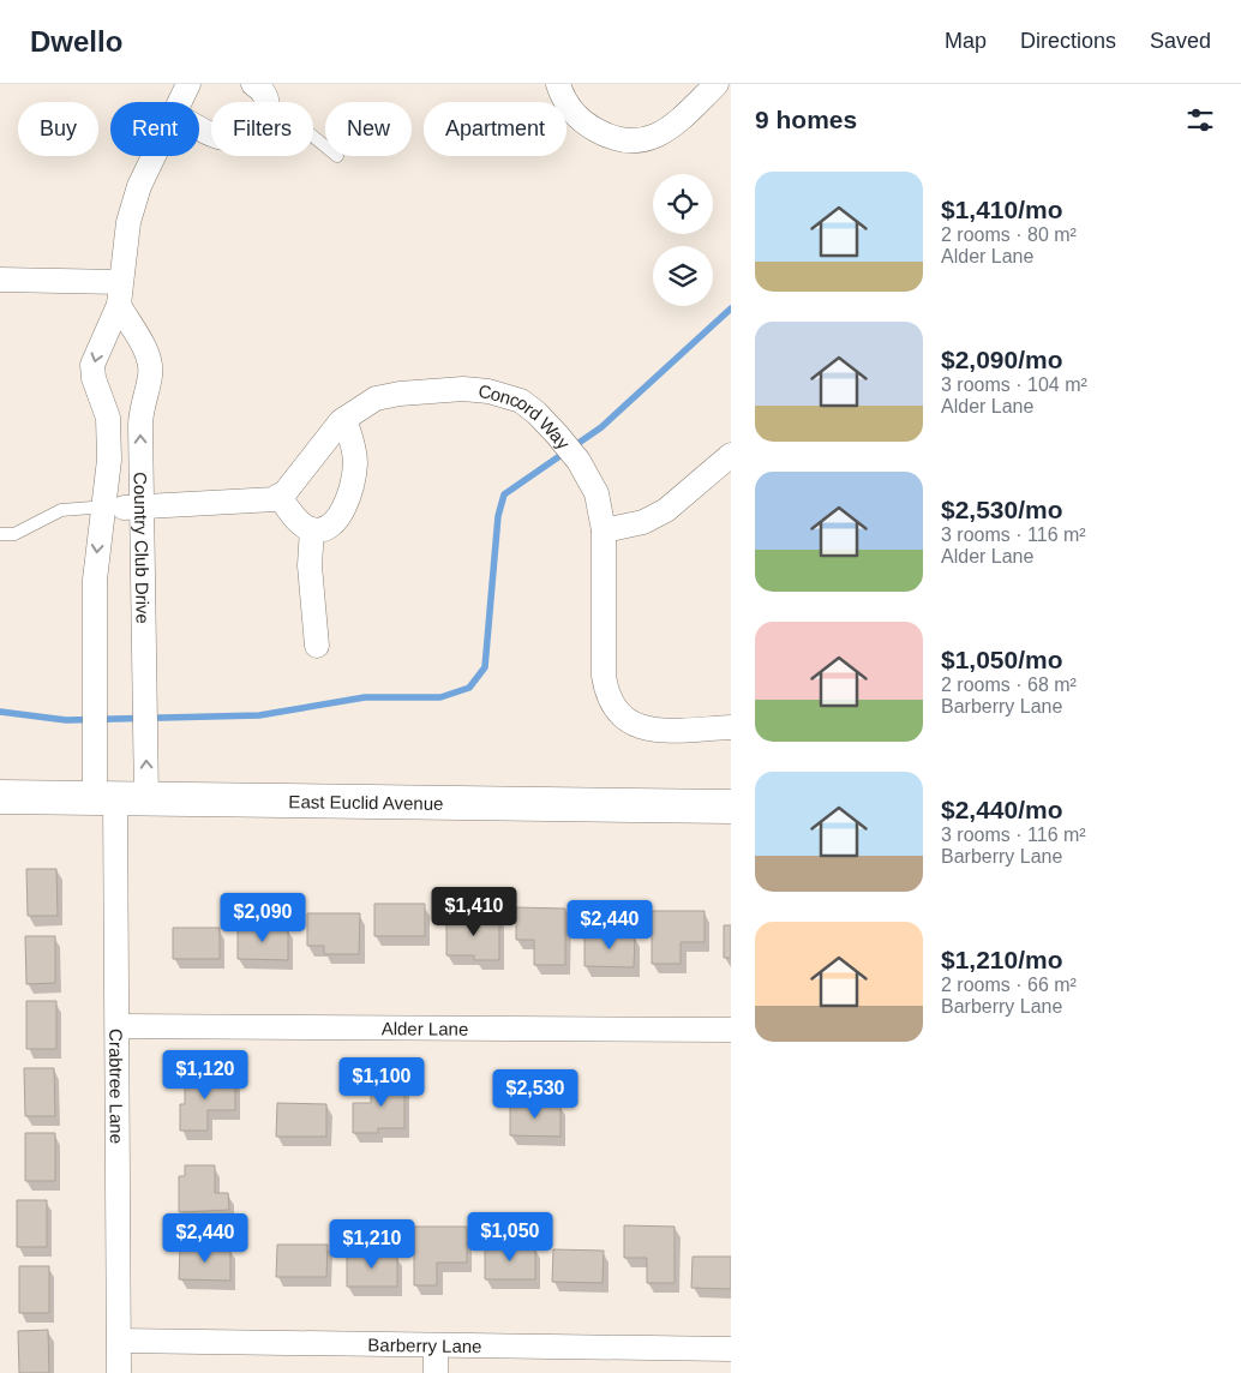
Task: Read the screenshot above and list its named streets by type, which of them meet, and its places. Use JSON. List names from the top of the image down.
{
  "streets": {
    "main road": ["East Euclid Avenue"],
    "street": [
      "Concord Way",
      "Country Club Drive",
      "Alder Lane",
      "Crabtree Lane",
      "Barberry Lane"
    ]
  },
  "crossings": [
    ["Country Club Drive", "East Euclid Avenue"],
    ["Country Club Drive", "Crabtree Lane"],
    ["East Euclid Avenue", "Crabtree Lane"],
    ["Alder Lane", "Crabtree Lane"],
    ["Crabtree Lane", "Barberry Lane"]
  ],
  "page": {
    "header": "Dwello",
    "nav": ["Map", "Directions", "Saved"],
    "heading": "9 homes",
    "chip": [
      "Buy",
      "Rent",
      "Filters",
      "New",
      "Apartment"
    ],
    "list": [
      {
        "name": "$1,410/mo",
        "note": "2 rooms · 80 m² · Alder Lane"
      },
      {
        "name": "$2,090/mo",
        "note": "3 rooms · 104 m² · Alder Lane"
      },
      {
        "name": "$2,530/mo",
        "note": "3 rooms · 116 m² · Alder Lane"
      },
      {
        "name": "$1,050/mo",
        "note": "2 rooms · 68 m² · Barberry Lane"
      },
      {
        "name": "$2,440/mo",
        "note": "3 rooms · 116 m² · Barberry Lane"
      },
      {
        "name": "$1,210/mo",
        "note": "2 rooms · 66 m² · Barberry Lane"
      }
    ],
    "price": [
      "$1,410",
      "$2,090",
      "$2,440",
      "$1,120",
      "$1,100",
      "$2,530",
      "$1,050",
      "$2,440",
      "$1,210"
    ]
  }
}
